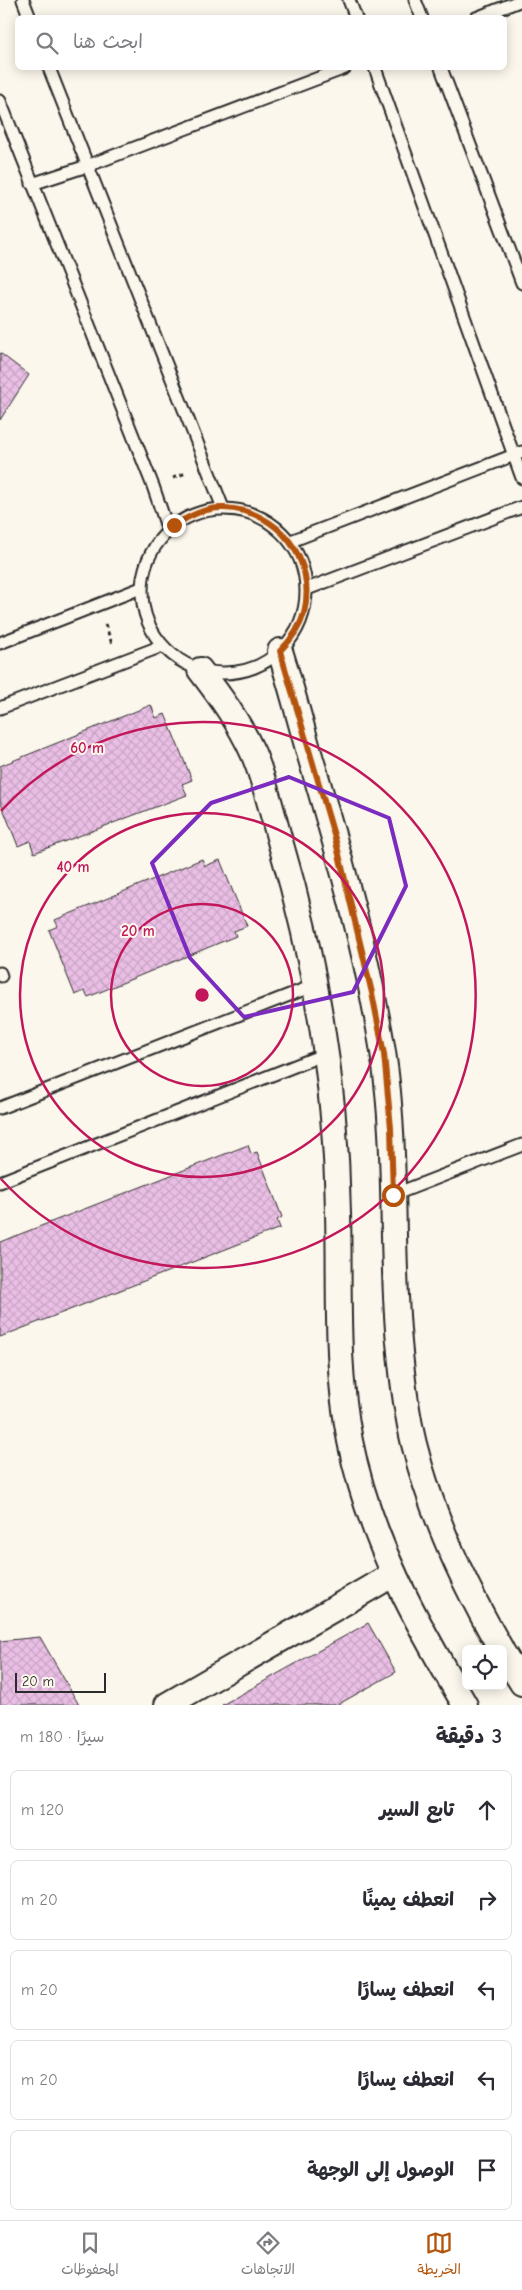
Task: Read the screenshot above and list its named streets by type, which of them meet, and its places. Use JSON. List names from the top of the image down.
{
  "scale_bar": "20 m",
  "page": {
    "search": "ابحث هنا",
    "scale": "20 m",
    "heading": ["3 دقيقة", "سيرًا · 180 m"],
    "list": [
      ["تابع السير", "120 m"],
      ["انعطف يمينًا", "20 m"],
      ["انعطف يسارًا", "20 m"],
      ["انعطف يسارًا", "20 m"],
      "الوصول إلى الوجهة"
    ],
    "nav": ["الخريطة", "الاتجاهات", "المحفوظات"]
  },
  "rings": ["60 m", "40 m", "20 m"]
}
